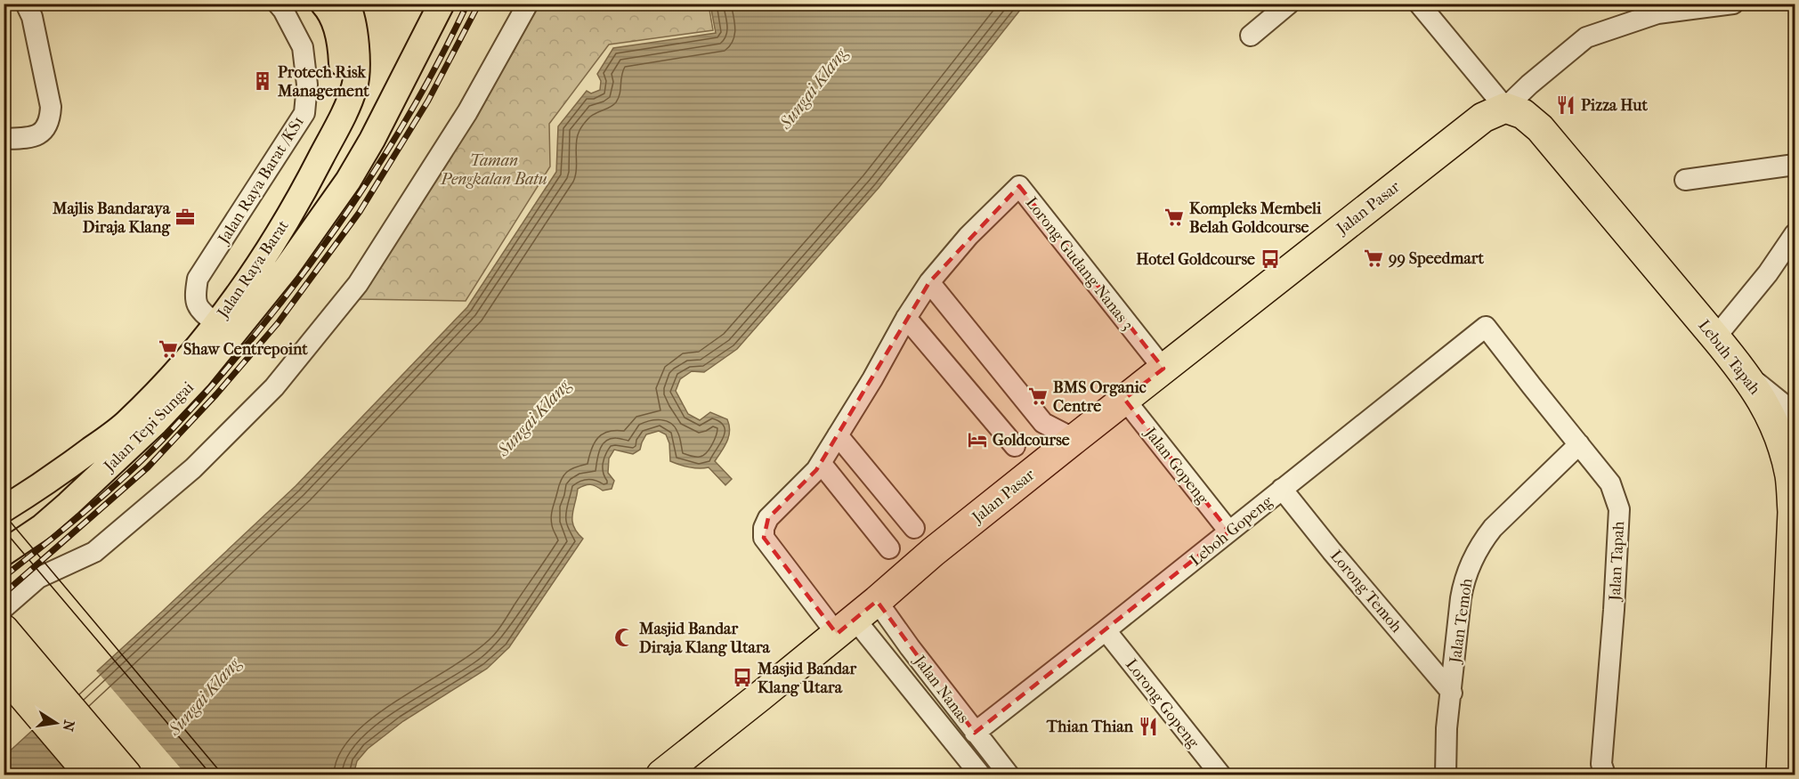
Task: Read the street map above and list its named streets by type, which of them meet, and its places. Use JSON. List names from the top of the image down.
{
  "streets": {
    "highway": ["Jalan Pasar", "Lebuh Tapah"],
    "main road": ["Jalan Raya Barat", "Jalan Tepi Sungai"],
    "street": [
      "Jalan Raya Barat /KS1",
      "Lorong Gudang Nanas 3",
      "Jalan Gopeng",
      "Leboh Gopeng",
      "Jalan Tapah",
      "Lorong Temoh",
      "Jalan Temoh",
      "Jalan Nanas",
      "Lorong Gopeng"
    ]
  },
  "crossings": [
    ["Jalan Raya Barat /KS1", "Jalan Raya Barat"],
    ["Jalan Pasar", "Lorong Gudang Nanas 3"],
    ["Jalan Pasar", "Lebuh Tapah"],
    ["Jalan Pasar", "Jalan Gopeng"],
    ["Jalan Pasar", "Jalan Nanas"],
    ["Jalan Gopeng", "Leboh Gopeng"],
    ["Leboh Gopeng", "Jalan Tapah"],
    ["Leboh Gopeng", "Lorong Temoh"],
    ["Leboh Gopeng", "Jalan Nanas"],
    ["Leboh Gopeng", "Lorong Gopeng"],
    ["Jalan Tapah", "Jalan Temoh"],
    ["Lorong Temoh", "Jalan Temoh"]
  ],
  "water": ["Sungai Klang"],
  "parks": ["Taman Pengkalan Batu"],
  "places": {
    "building": ["Protech Risk Management"],
    "restaurant": ["Pizza Hut", "Thian Thian"],
    "office": ["Majlis Bandaraya Diraja Klang"],
    "supermarket": [
      "Kompleks Membeli Belah Goldcourse",
      "99 Speedmart",
      "Shaw Centrepoint",
      "BMS Organic Centre"
    ],
    "bus stop": ["Hotel Goldcourse", "Masjid Bandar Klang Utara"],
    "hotel": ["Goldcourse"],
    "mosque": ["Masjid Bandar Diraja Klang Utara"]
  },
  "north": "right"
}
